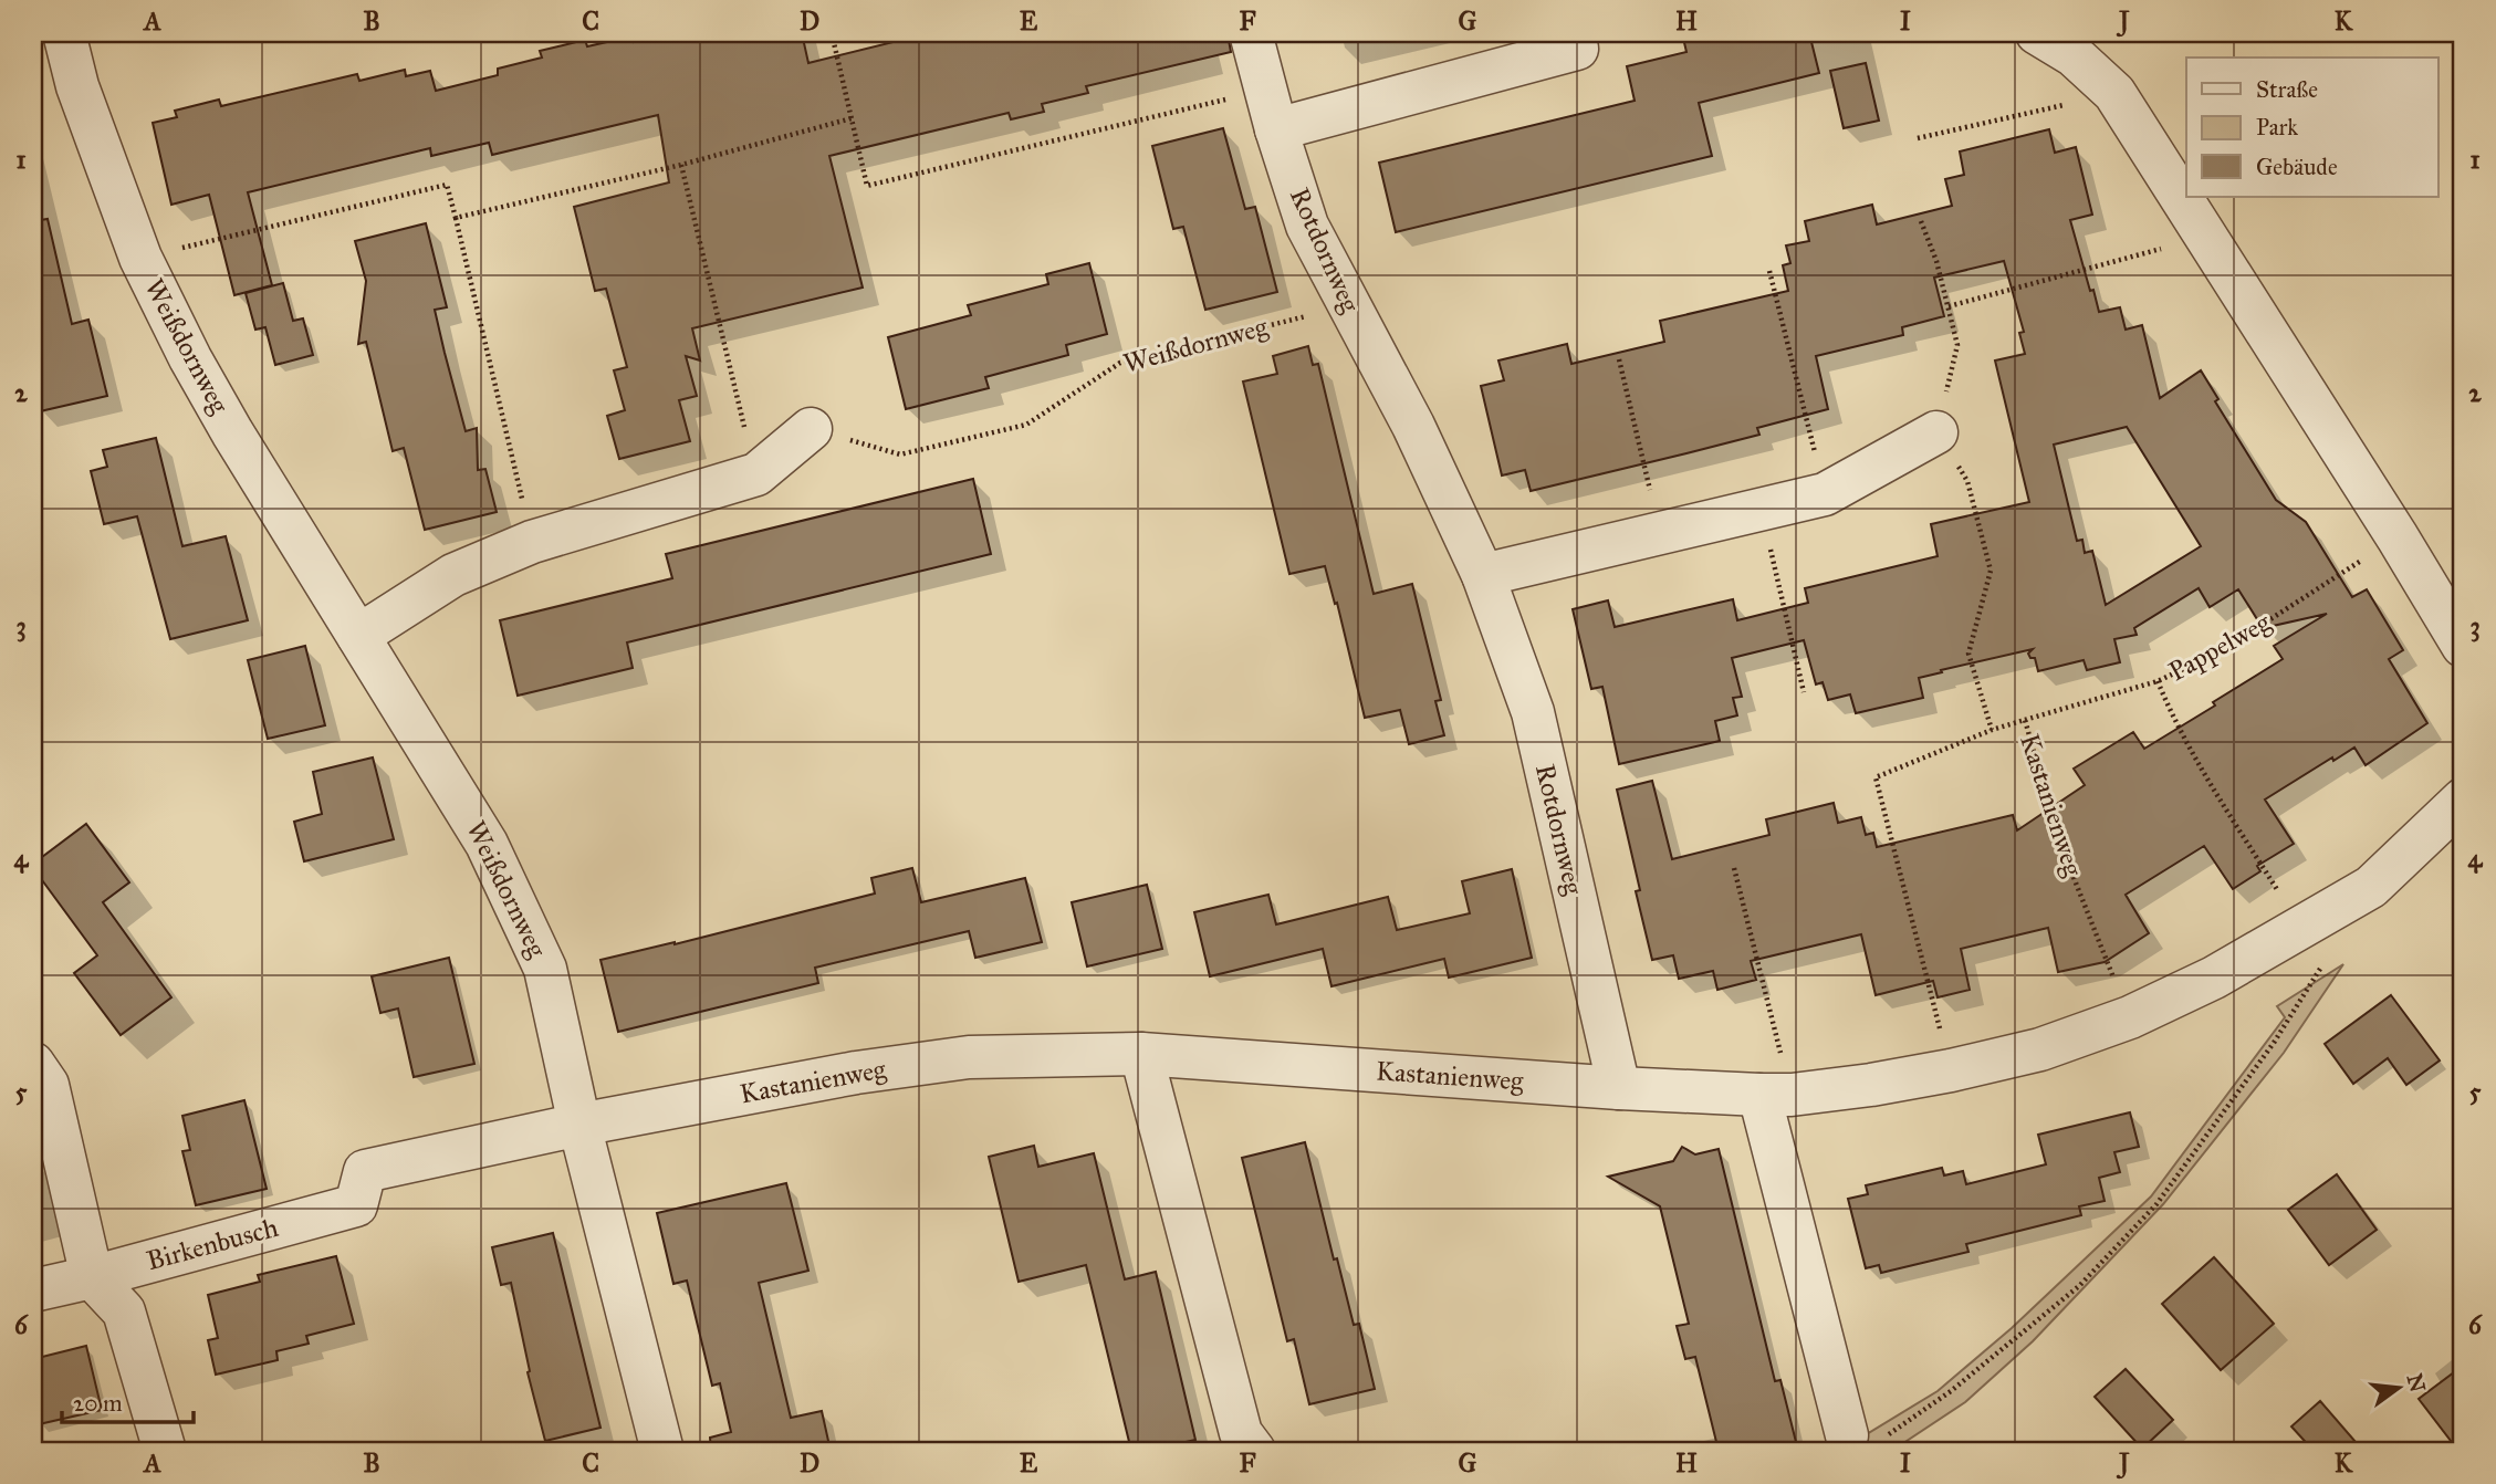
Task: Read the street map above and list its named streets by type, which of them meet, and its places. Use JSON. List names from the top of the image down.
{
  "streets": {
    "street": [
      "Rotdornweg",
      "Weißdornweg",
      "Kastanienweg",
      "Birkenbusch"
    ],
    "path": ["Pappelweg"]
  },
  "crossings": [
    ["Rotdornweg", "Weißdornweg"],
    ["Rotdornweg", "Kastanienweg"],
    ["Weißdornweg", "Kastanienweg"],
    ["Pappelweg", "Kastanienweg"],
    ["Kastanienweg", "Birkenbusch"]
  ],
  "legend": ["Straße", "Park", "Gebäude"],
  "scale_bar": "20 m",
  "north": "right",
  "grid": {
    "columns": [
      "A",
      "B",
      "C",
      "D",
      "E",
      "F",
      "G",
      "H",
      "I",
      "J",
      "K"
    ],
    "rows": [
      "1",
      "2",
      "3",
      "4",
      "5",
      "6"
    ]
  }
}
